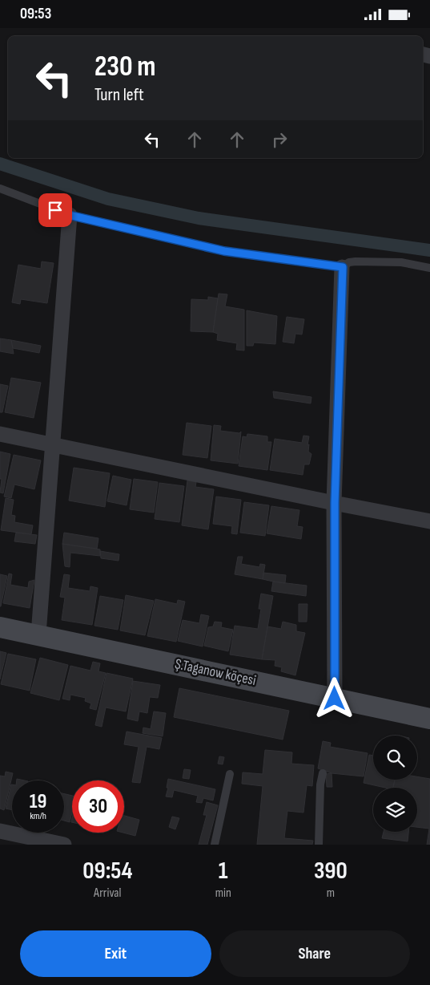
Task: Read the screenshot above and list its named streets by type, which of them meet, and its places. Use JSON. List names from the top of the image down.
{
  "streets": {
    "street": ["Ş.Taganow köçesi"]
  },
  "page": {
    "status": "09:53",
    "turn": ["230 m", "Turn left"],
    "speed": "19 km/h",
    "limit": "30",
    "eta": [
      "09:54",
      "Arrival",
      "1",
      "min",
      "390",
      "m"
    ],
    "buttons": ["Exit", "Share"]
  }
}
